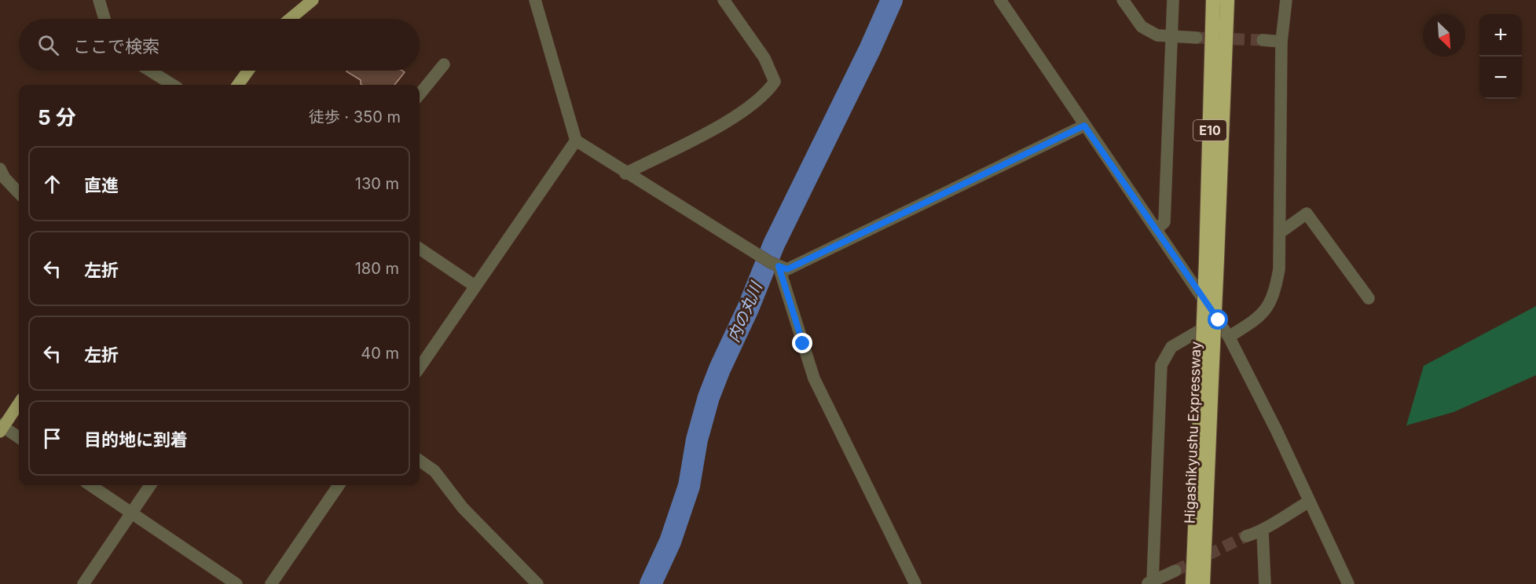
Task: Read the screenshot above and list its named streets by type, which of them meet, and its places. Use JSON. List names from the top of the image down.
{
  "streets": {
    "highway": ["E10", "Higashikyushu Expressway"]
  },
  "water": ["内の丸川"],
  "north": "bottom right",
  "page": {
    "map_buttons": ["+", "−"],
    "search": "ここで検索",
    "heading": ["5 分", "徒歩 · 350 m"],
    "list": [
      ["直進", "130 m"],
      ["左折", "180 m"],
      ["左折", "40 m"],
      "目的地に到着"
    ]
  }
}
